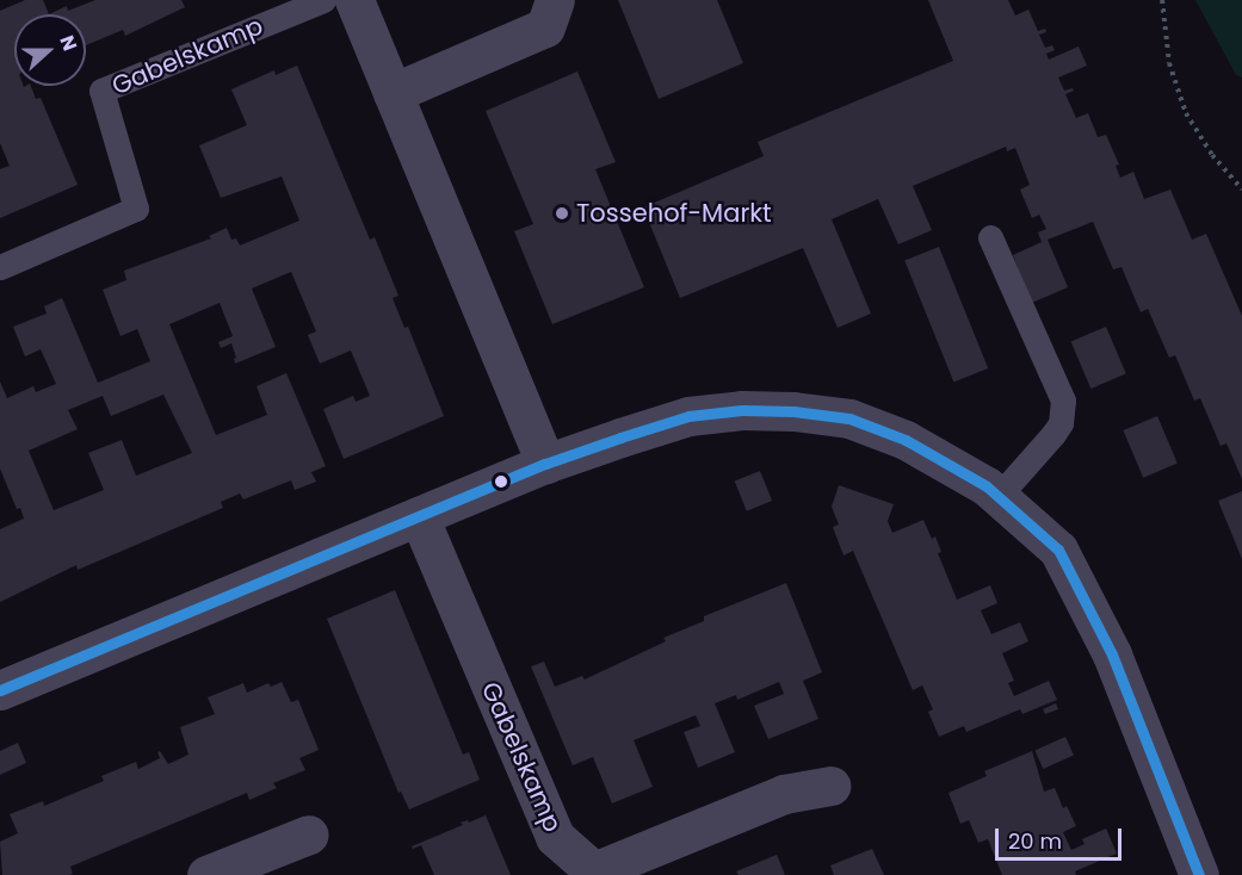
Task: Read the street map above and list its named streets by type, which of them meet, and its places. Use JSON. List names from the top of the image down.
{
  "streets": {
    "street": ["Gabelskamp"]
  },
  "places": ["Tossehof-Markt"],
  "scale_bar": "20 m",
  "north": "right"
}
